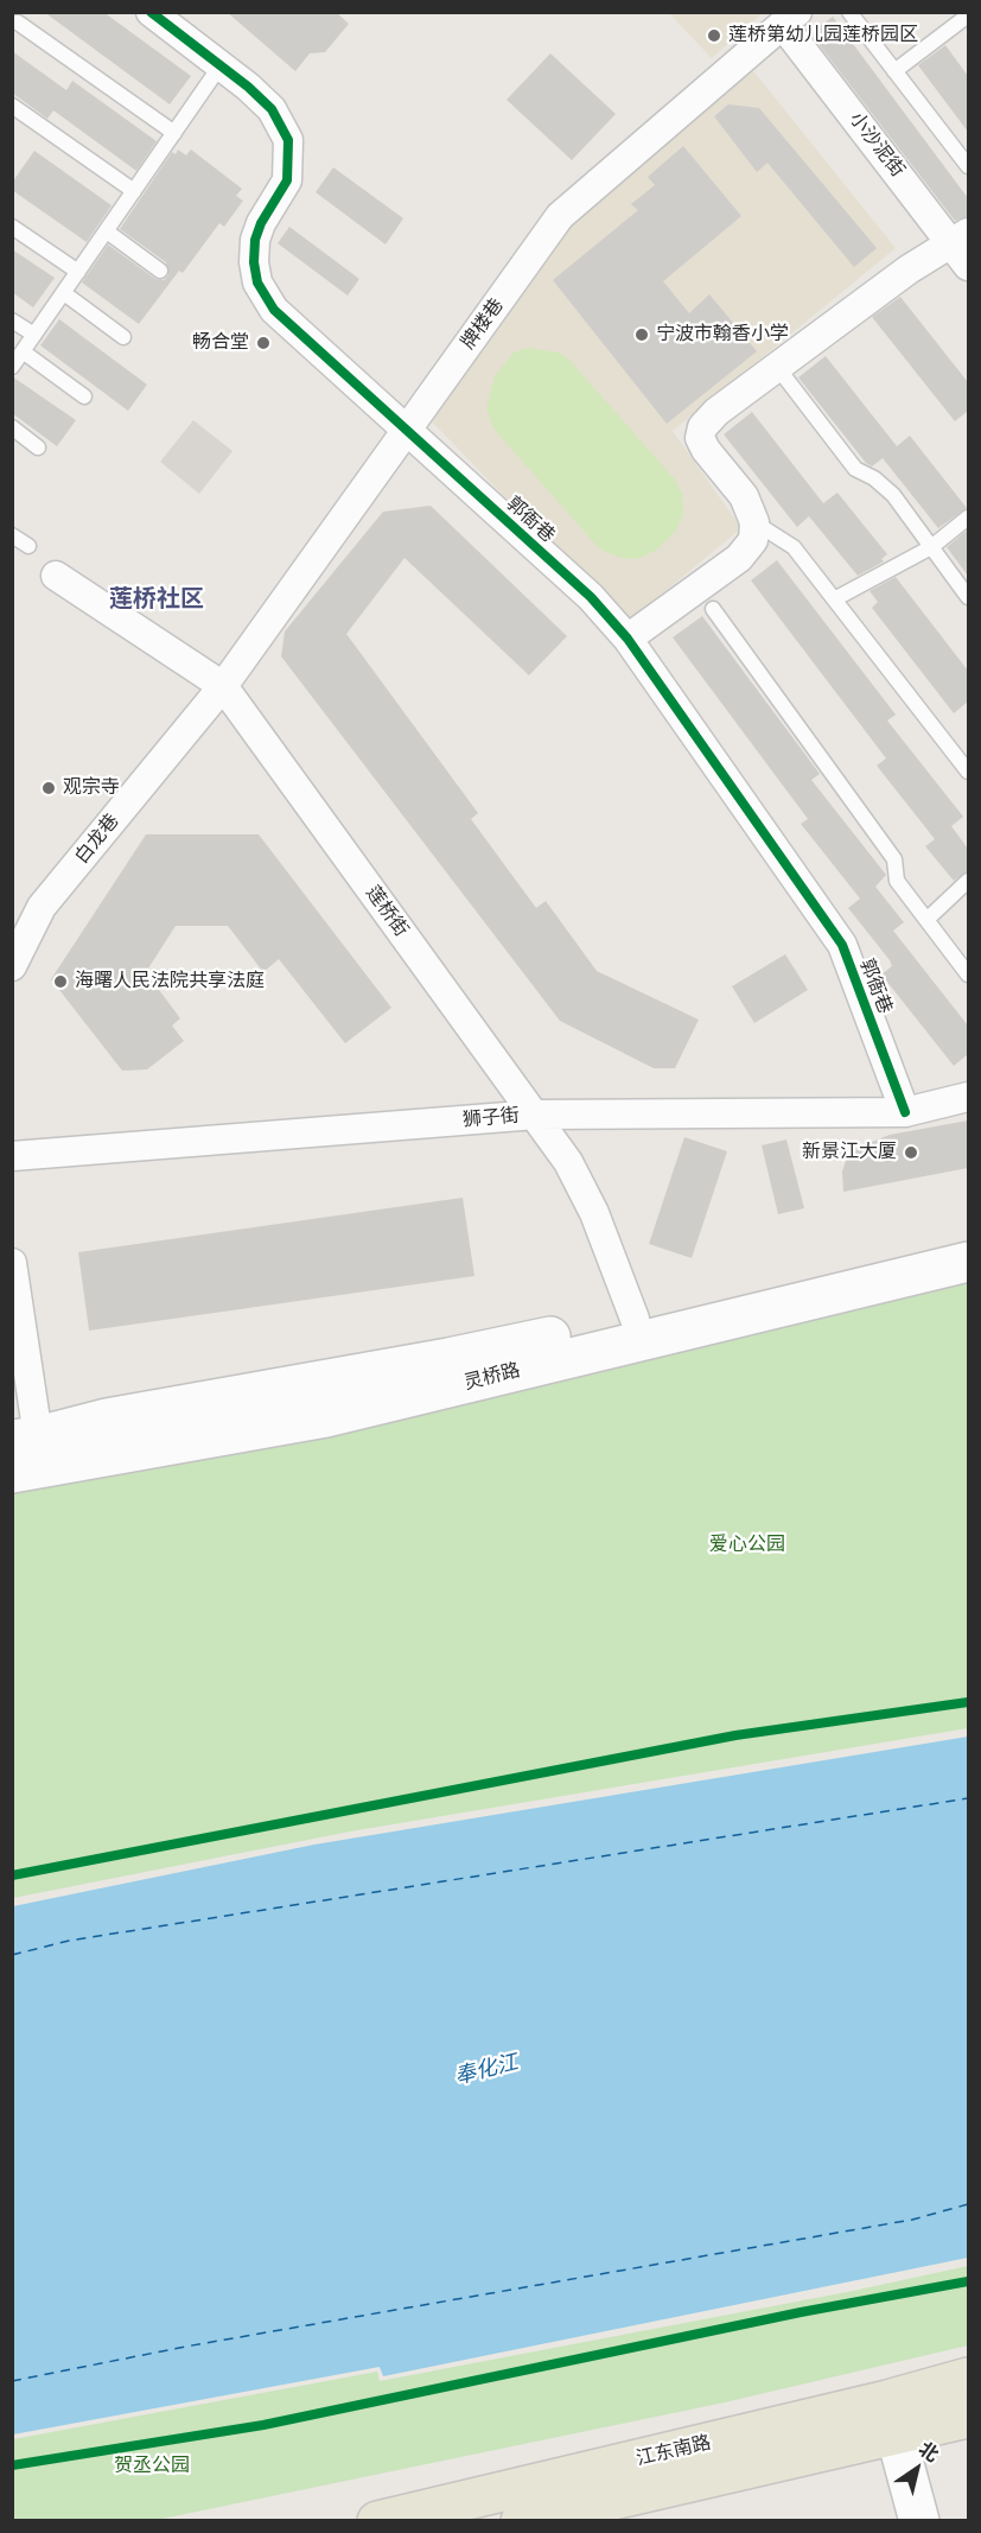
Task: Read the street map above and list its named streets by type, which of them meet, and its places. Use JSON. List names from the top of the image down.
{
  "streets": {
    "main road": ["灵桥路", "江东南路"],
    "street": [
      "小沙泥街",
      "牌楼巷",
      "郭衙巷",
      "白龙巷",
      "莲桥街",
      "狮子街"
    ]
  },
  "crossings": [
    ["小沙泥街", "牌楼巷"],
    ["牌楼巷", "郭衙巷"],
    ["牌楼巷", "白龙巷"],
    ["牌楼巷", "莲桥街"],
    ["郭衙巷", "狮子街"],
    ["白龙巷", "莲桥街"],
    ["莲桥街", "狮子街"],
    ["莲桥街", "灵桥路"]
  ],
  "districts": ["莲桥社区"],
  "water": ["奉化江"],
  "parks": ["爱心公园", "贺丞公园"],
  "places": [
    "莲桥第幼儿园莲桥园区",
    "宁波市翰香小学",
    "畅合堂",
    "观宗寺",
    "海曙人民法院共享法庭",
    "新景江大厦"
  ],
  "north": "top right"
}
